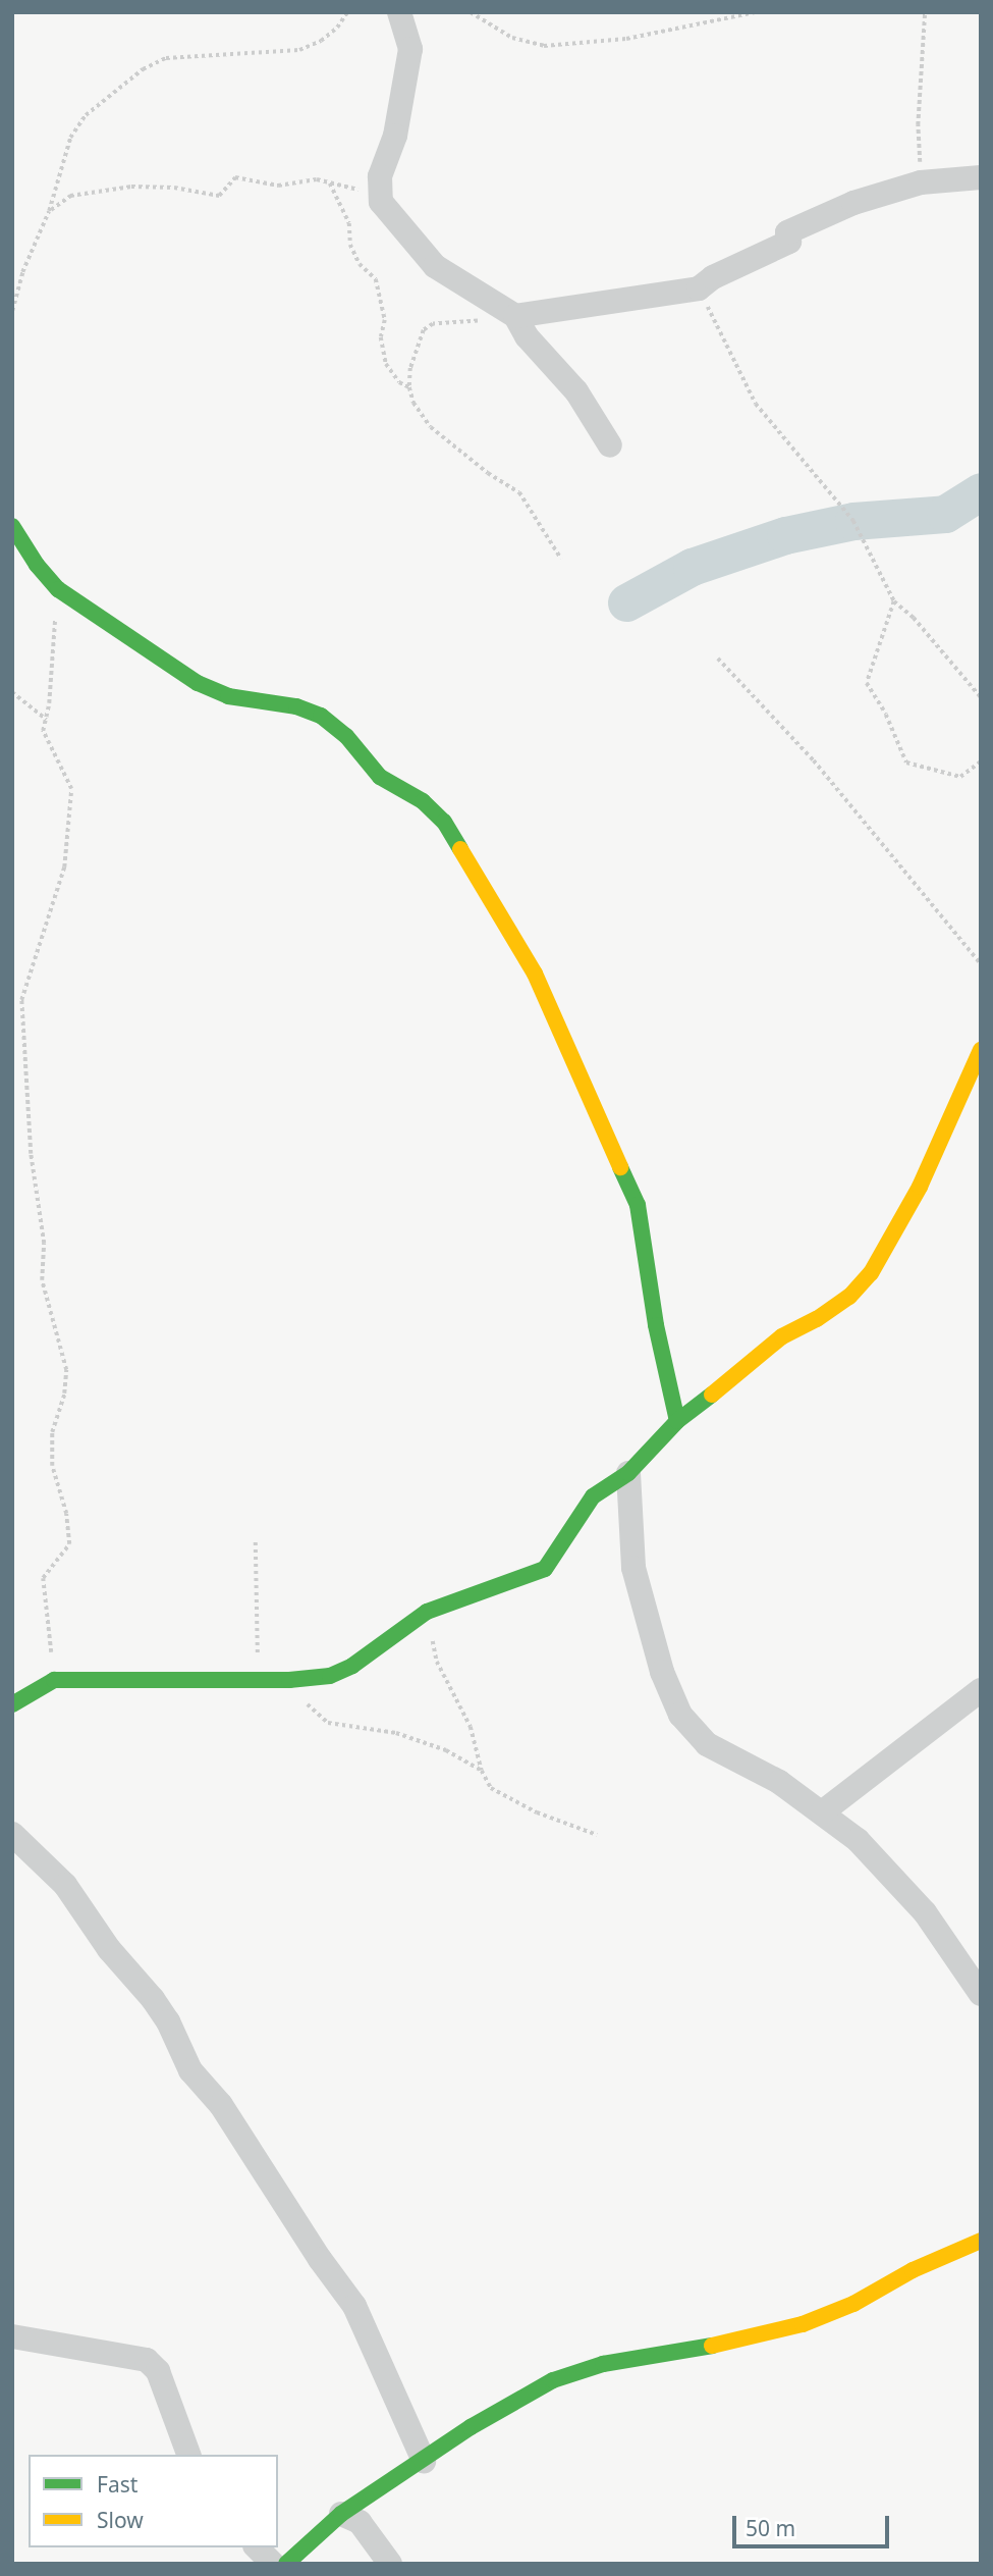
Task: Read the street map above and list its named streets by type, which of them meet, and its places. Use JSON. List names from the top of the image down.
{
  "legend": ["Fast", "Slow"],
  "scale_bar": "50 m"
}
